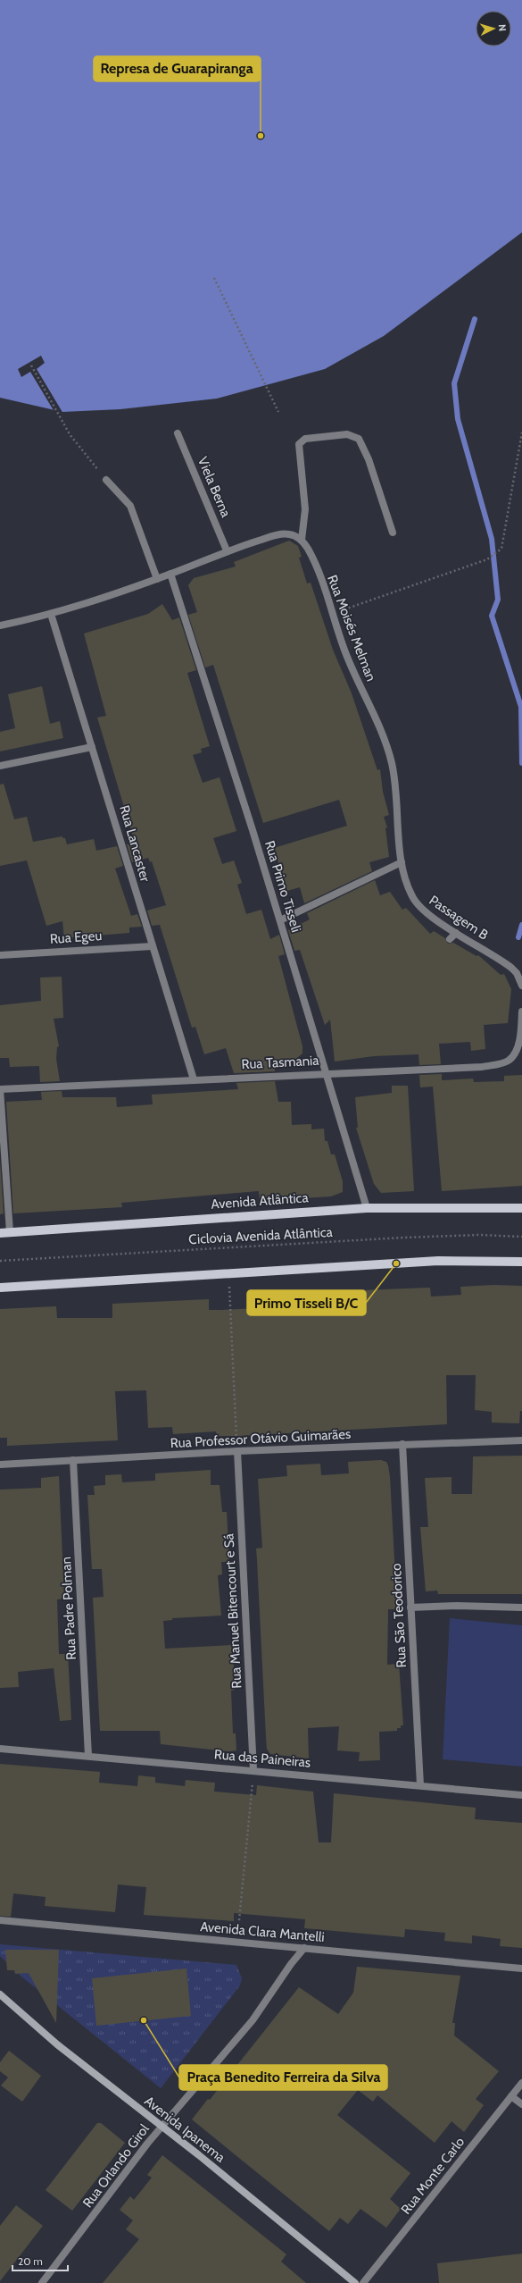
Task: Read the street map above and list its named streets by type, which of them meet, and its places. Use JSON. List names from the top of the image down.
{
  "streets": {
    "main road": ["Avenida Atlântica"],
    "street": [
      "Viela Berna",
      "Rua Moisés Melman",
      "Rua Lancaster",
      "Rua Primo Tisseli",
      "Passagem B",
      "Rua Egeu",
      "Rua Tasmania",
      "Rua Professor Otávio Guimarães",
      "Rua Padre Polman",
      "Rua Manuel Bitencourt e Sá",
      "Rua São Teodorico",
      "Rua das Paineiras",
      "Avenida Clara Mantelli",
      "Avenida Ipanema",
      "Rua Orlando Girol",
      "Rua Monte Carlo"
    ],
    "path": ["Ciclovia Avenida Atlântica"]
  },
  "crossings": [
    ["Rua Moisés Melman", "Passagem B"],
    ["Rua Lancaster", "Rua Egeu"],
    ["Rua Lancaster", "Rua Tasmania"],
    ["Rua Primo Tisseli", "Rua Tasmania"],
    ["Rua Primo Tisseli", "Avenida Atlântica"],
    ["Rua Professor Otávio Guimarães", "Rua Padre Polman"],
    ["Rua Professor Otávio Guimarães", "Rua Manuel Bitencourt e Sá"],
    ["Rua Professor Otávio Guimarães", "Rua São Teodorico"],
    ["Rua Padre Polman", "Rua das Paineiras"],
    ["Rua Manuel Bitencourt e Sá", "Rua das Paineiras"],
    ["Rua São Teodorico", "Rua das Paineiras"],
    ["Avenida Clara Mantelli", "Rua Orlando Girol"],
    ["Avenida Ipanema", "Rua Orlando Girol"]
  ],
  "places": ["Represa de Guarapiranga", "Primo Tisseli B/C", "Praça Benedito Ferreira da Silva"],
  "scale_bar": "20 m",
  "north": "right"
}
